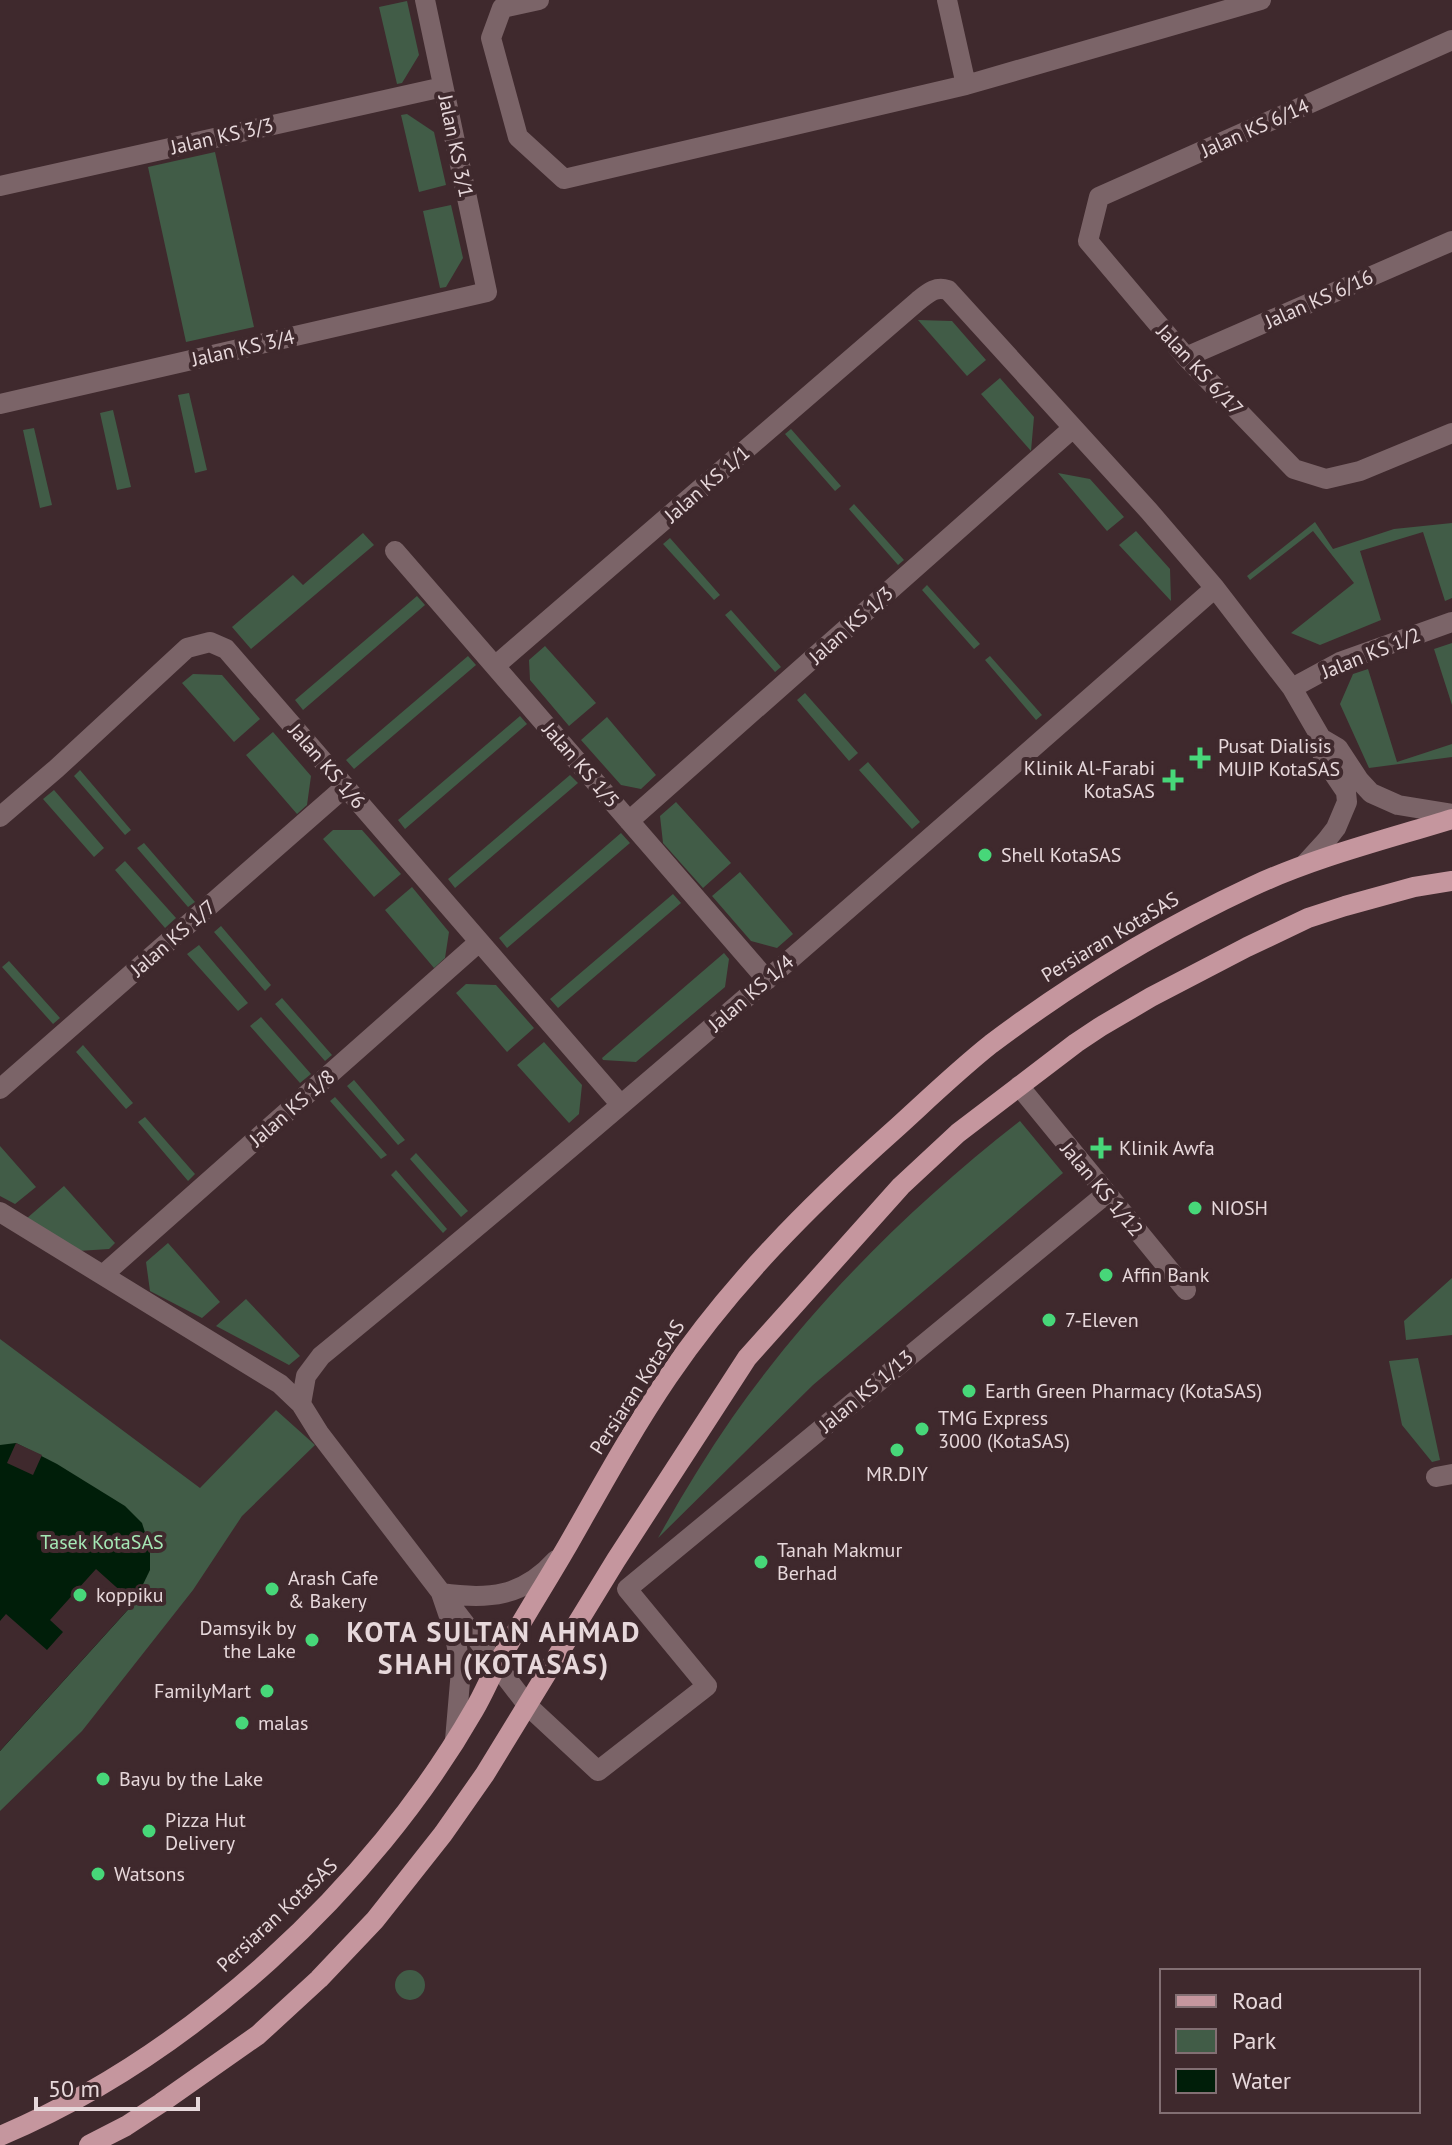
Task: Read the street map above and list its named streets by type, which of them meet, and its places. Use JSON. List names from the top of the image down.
{
  "streets": {
    "main road": ["Persiaran KotaSAS"],
    "street": [
      "Jalan KS 6/14",
      "Jalan KS 3/3",
      "Jalan KS 3/1",
      "Jalan KS 6/16",
      "Jalan KS 3/4",
      "Jalan KS 6/17",
      "Jalan KS 1/1",
      "Jalan KS 1/3",
      "Jalan KS 1/2",
      "Jalan KS 1/5",
      "Jalan KS 1/6",
      "Jalan KS 1/7",
      "Jalan KS 1/4",
      "Jalan KS 1/8",
      "Jalan KS 1/12",
      "Jalan KS 1/13"
    ]
  },
  "crossings": [
    ["Jalan KS 6/14", "Jalan KS 6/17"],
    ["Jalan KS 3/3", "Jalan KS 3/1"],
    ["Jalan KS 3/1", "Jalan KS 3/4"],
    ["Jalan KS 6/16", "Jalan KS 6/17"],
    ["Jalan KS 1/1", "Jalan KS 1/3"],
    ["Jalan KS 1/1", "Jalan KS 1/5"],
    ["Jalan KS 1/3", "Jalan KS 1/5"],
    ["Jalan KS 1/5", "Jalan KS 1/4"],
    ["Jalan KS 1/6", "Jalan KS 1/7"],
    ["Jalan KS 1/6", "Jalan KS 1/4"],
    ["Jalan KS 1/6", "Jalan KS 1/8"],
    ["Jalan KS 1/12", "Jalan KS 1/13"]
  ],
  "districts": ["KOTA SULTAN AHMAD SHAH (KOTASAS)"],
  "parks": ["Tasek KotaSAS"],
  "places": {
    "health": ["Pusat Dialisis MUIP KotaSAS", "Klinik Al-Farabi KotaSAS", "Klinik Awfa"],
    "other": [
      "Shell KotaSAS",
      "NIOSH",
      "Affin Bank",
      "7-Eleven",
      "Earth Green Pharmacy (KotaSAS)",
      "TMG Express 3000 (KotaSAS)",
      "MR.DIY",
      "Tanah Makmur Berhad",
      "Arash Cafe & Bakery",
      "koppiku",
      "Damsyik by the Lake",
      "FamilyMart",
      "malas",
      "Bayu by the Lake",
      "Pizza Hut Delivery",
      "Watsons"
    ]
  },
  "legend": ["Road", "Park", "Water"],
  "scale_bar": "50 m"
}
